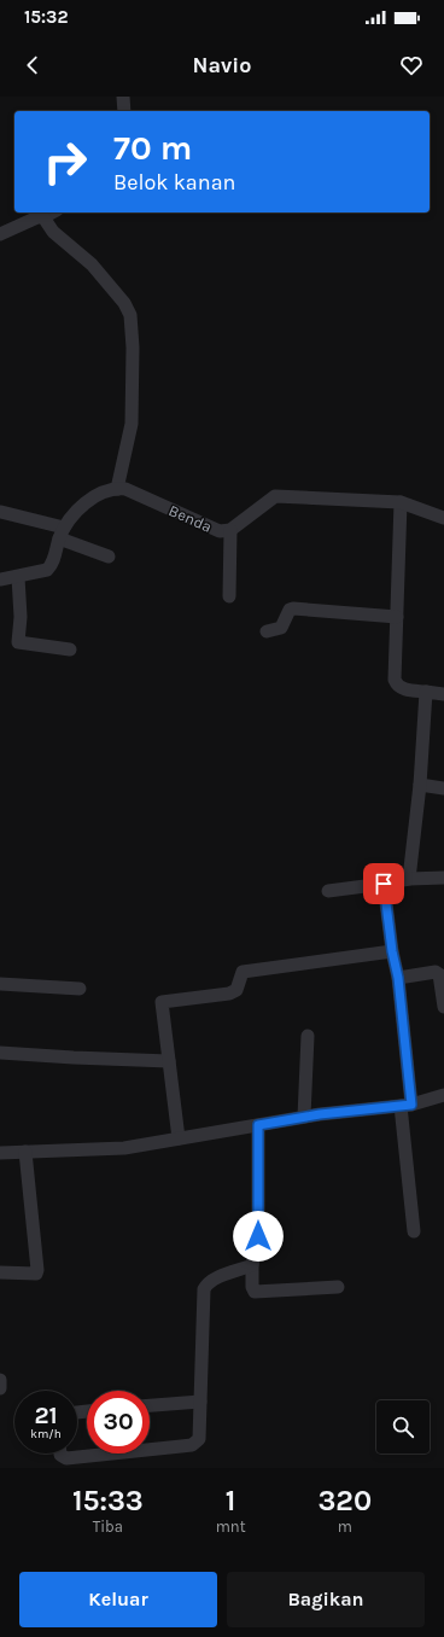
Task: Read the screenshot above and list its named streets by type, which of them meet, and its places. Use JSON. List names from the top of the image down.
{
  "streets": {
    "street": ["Benda"]
  },
  "page": {
    "status": "15:32",
    "header": "Navio",
    "turn": ["70 m", "Belok kanan"],
    "speed": "21 km/h",
    "limit": "30",
    "eta": [
      "15:33",
      "Tiba",
      "1",
      "mnt",
      "320",
      "m"
    ],
    "buttons": ["Keluar", "Bagikan"]
  }
}
